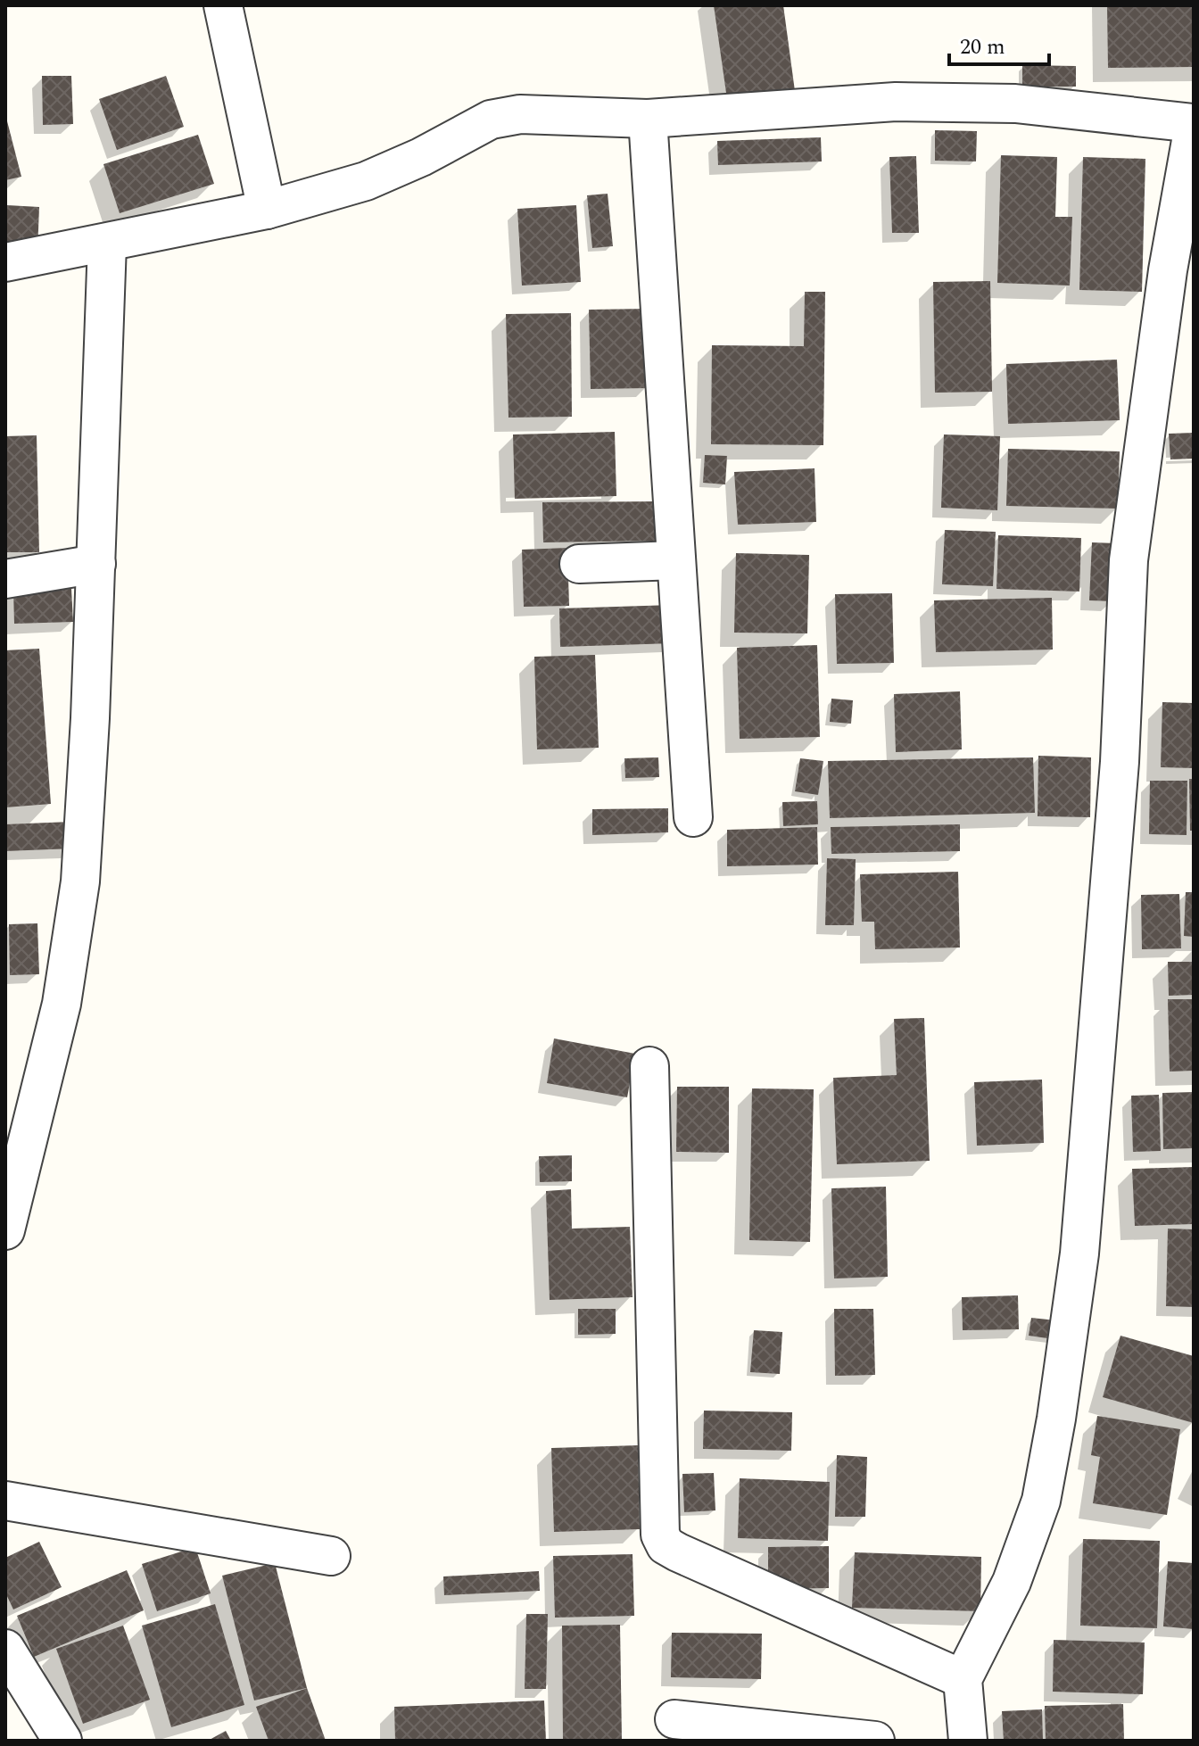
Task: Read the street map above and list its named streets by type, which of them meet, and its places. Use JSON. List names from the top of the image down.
{
  "scale_bar": "20 m"
}
